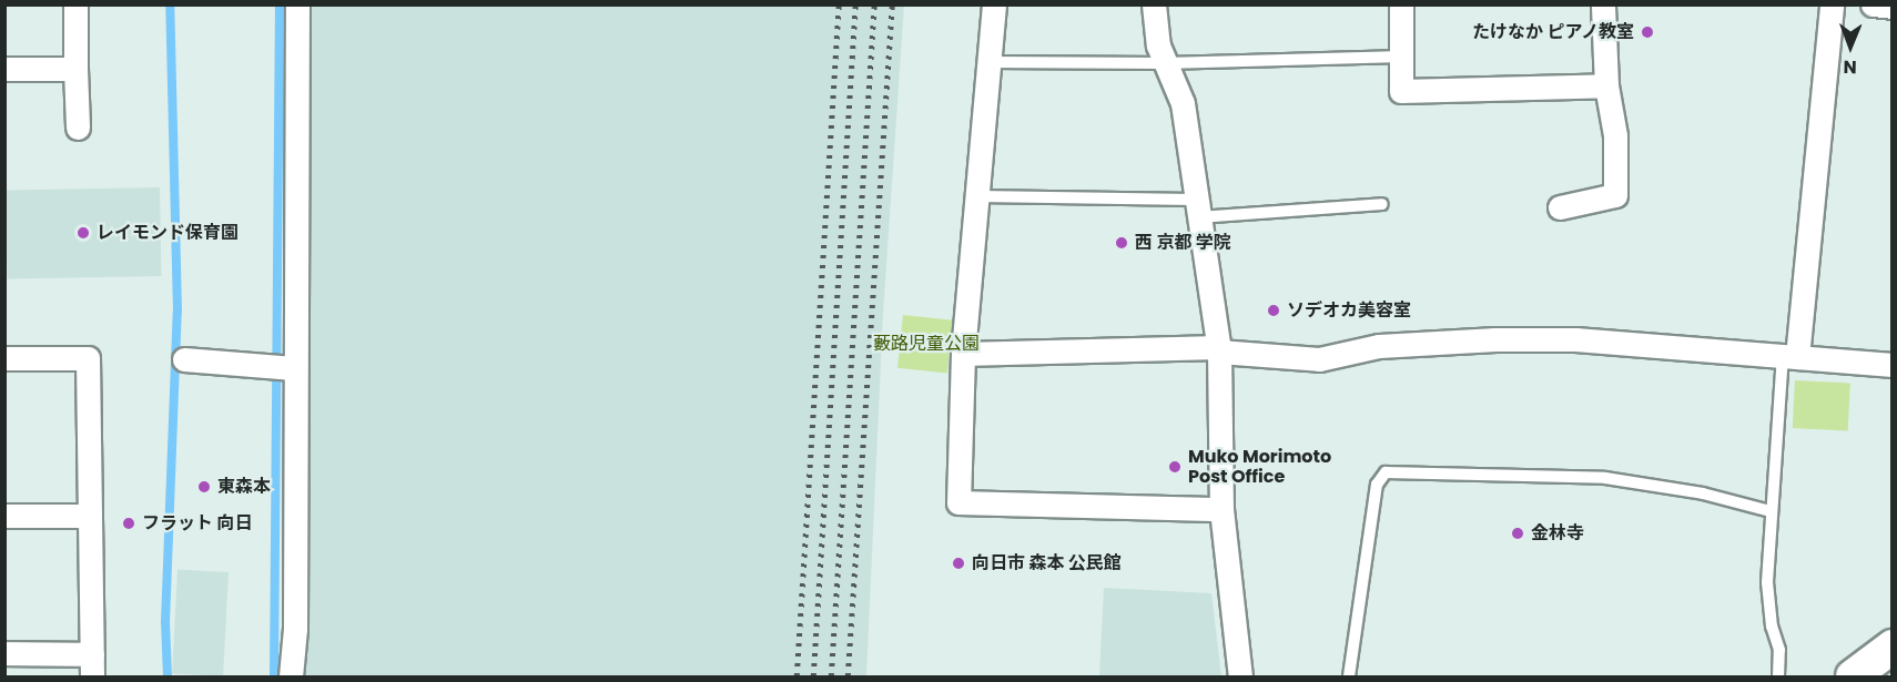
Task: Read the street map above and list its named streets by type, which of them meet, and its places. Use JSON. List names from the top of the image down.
{
  "parks": ["藪路児童公園"],
  "places": [
    "たけなか ピアノ教室",
    "レイモンド保育園",
    "西 京都 学院",
    "ソデオカ美容室",
    "Muko Morimoto Post Office",
    "東森本",
    "フラット 向日",
    "金林寺",
    "向日市 森本 公民館"
  ],
  "north": "bottom"
}
